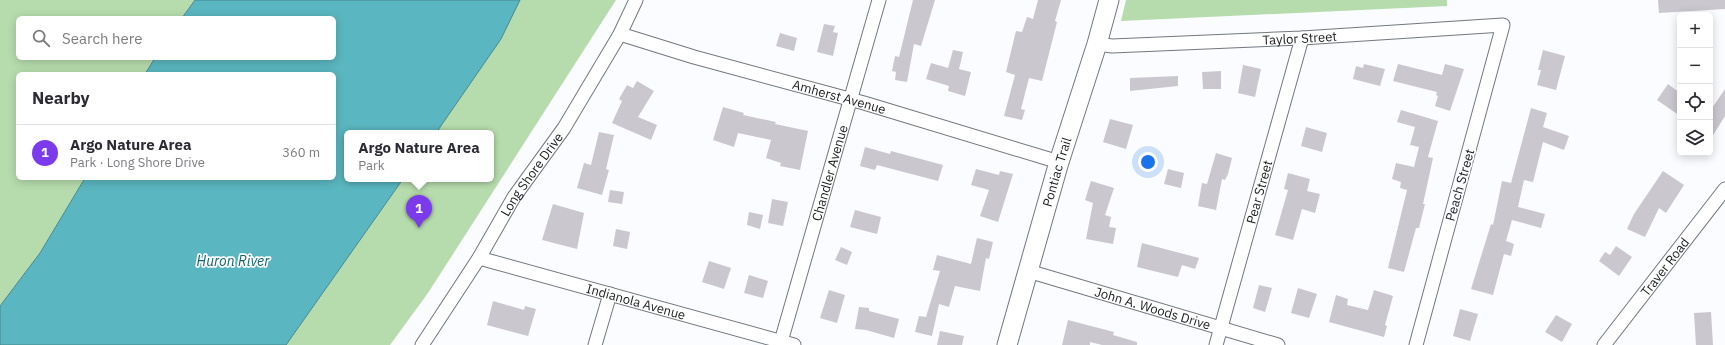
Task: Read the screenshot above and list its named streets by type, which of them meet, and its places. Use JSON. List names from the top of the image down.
{
  "streets": {
    "main road": ["Pontiac Trail"],
    "street": [
      "Taylor Street",
      "Amherst Avenue",
      "Chandler Avenue",
      "Long Shore Drive",
      "Peach Street",
      "Pear Street",
      "Traver Road",
      "Indianola Avenue",
      "John A. Woods Drive"
    ]
  },
  "crossings": [
    ["Taylor Street", "Pontiac Trail"],
    ["Taylor Street", "Peach Street"],
    ["Taylor Street", "Pear Street"],
    ["Amherst Avenue", "Pontiac Trail"],
    ["Amherst Avenue", "Chandler Avenue"],
    ["Amherst Avenue", "Long Shore Drive"],
    ["Pontiac Trail", "John A. Woods Drive"],
    ["Chandler Avenue", "Indianola Avenue"],
    ["Long Shore Drive", "Indianola Avenue"],
    ["Pear Street", "John A. Woods Drive"]
  ],
  "water": ["Huron River"],
  "page": {
    "map_buttons": ["+", "−"],
    "search": "Search here",
    "heading": "Nearby",
    "list": [
      {
        "mark": "1",
        "name": "Argo Nature Area",
        "note": "Park · Long Shore Drive",
        "value": "360 m"
      }
    ],
    "popup": ["Argo Nature Area", "Park"],
    "pins": "1"
  }
}
